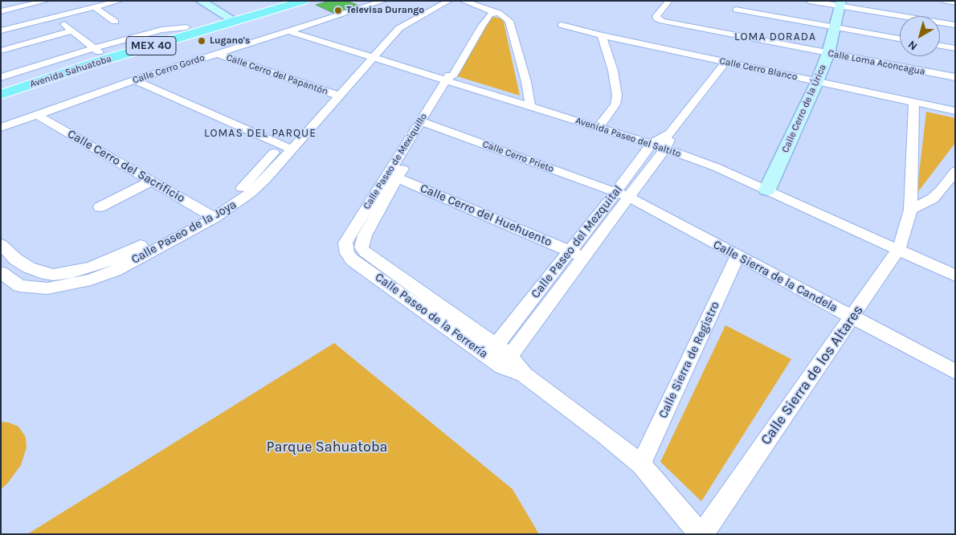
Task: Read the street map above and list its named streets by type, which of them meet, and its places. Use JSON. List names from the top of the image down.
{
  "streets": {
    "main road": ["MEX 40", "Avenida Sahuatoba"],
    "street": [
      "Calle Loma Aconcagua",
      "Calle Cerro Gordo",
      "Calle Cerro Blanco",
      "Calle Cerro del Papantón",
      "Calle Cerro de la Úrica",
      "Avenida Paseo del Saltito",
      "Calle Cerro Prieto",
      "Calle Paseo de Mexiquillo",
      "Calle Cerro del Sacrificio",
      "Calle Cerro del Huehuento",
      "Calle Paseo de la Joya",
      "Calle Paseo del Mezquital",
      "Calle Sierra de la Candela",
      "Calle Paseo de la Ferrería",
      "Calle Sierra de Registro",
      "Calle Sierra de los Altares"
    ]
  },
  "crossings": [
    ["Calle Loma Aconcagua", "Calle Cerro de la Úrica"],
    ["Calle Cerro Gordo", "Calle Cerro del Papantón"],
    ["Calle Cerro Gordo", "Avenida Paseo del Saltito"],
    ["Calle Cerro Gordo", "Calle Cerro del Sacrificio"],
    ["Calle Cerro Blanco", "Calle Cerro de la Úrica"],
    ["Calle Cerro Blanco", "Calle Paseo del Mezquital"],
    ["Calle Cerro Blanco", "Calle Sierra de los Altares"],
    ["Calle Cerro del Papantón", "Calle Paseo de la Joya"],
    ["Calle Cerro de la Úrica", "Avenida Paseo del Saltito"],
    ["Avenida Paseo del Saltito", "Calle Paseo de Mexiquillo"],
    ["Avenida Paseo del Saltito", "Calle Paseo de la Joya"],
    ["Avenida Paseo del Saltito", "Calle Paseo del Mezquital"],
    ["Avenida Paseo del Saltito", "Calle Sierra de los Altares"],
    ["Calle Cerro Prieto", "Calle Paseo de Mexiquillo"],
    ["Calle Cerro Prieto", "Calle Paseo del Mezquital"],
    ["Calle Cerro Prieto", "Calle Sierra de la Candela"],
    ["Calle Paseo de Mexiquillo", "Calle Cerro del Huehuento"],
    ["Calle Paseo de Mexiquillo", "Calle Paseo de la Ferrería"],
    ["Calle Cerro del Sacrificio", "Calle Paseo de la Joya"],
    ["Calle Cerro del Huehuento", "Calle Paseo del Mezquital"],
    ["Calle Paseo del Mezquital", "Calle Sierra de la Candela"],
    ["Calle Paseo del Mezquital", "Calle Paseo de la Ferrería"],
    ["Calle Sierra de la Candela", "Calle Sierra de Registro"],
    ["Calle Sierra de la Candela", "Calle Sierra de los Altares"],
    ["Calle Paseo de la Ferrería", "Calle Sierra de Registro"],
    ["Calle Paseo de la Ferrería", "Calle Sierra de los Altares"]
  ],
  "districts": ["LOMA DORADA", "LOMAS DEL PARQUE"],
  "parks": ["Parque Sahuatoba"],
  "places": ["Televisa Durango", "Lugano's"],
  "north": "bottom left"
}
